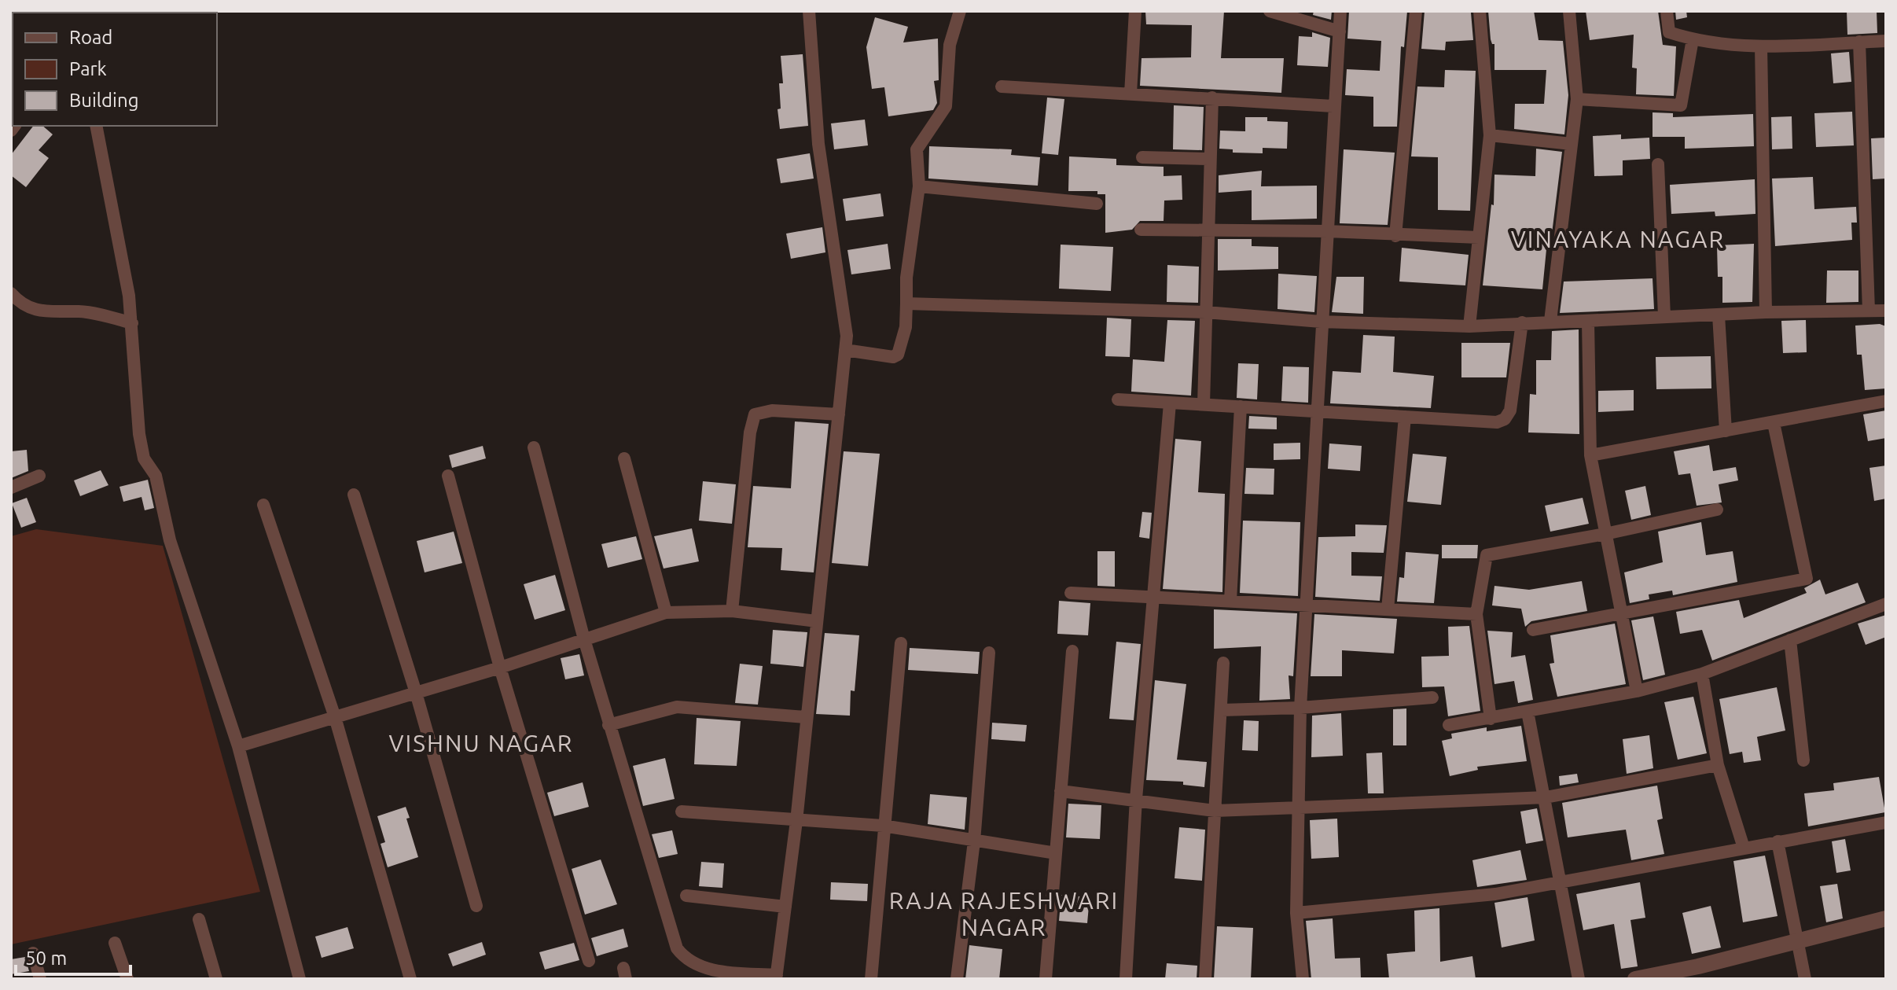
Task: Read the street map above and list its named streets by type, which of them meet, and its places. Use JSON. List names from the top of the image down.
{
  "districts": ["VINAYAKA NAGAR", "VISHNU NAGAR", "RAJA RAJESHWARI NAGAR"],
  "legend": ["Road", "Park", "Building"],
  "scale_bar": "50 m"
}
